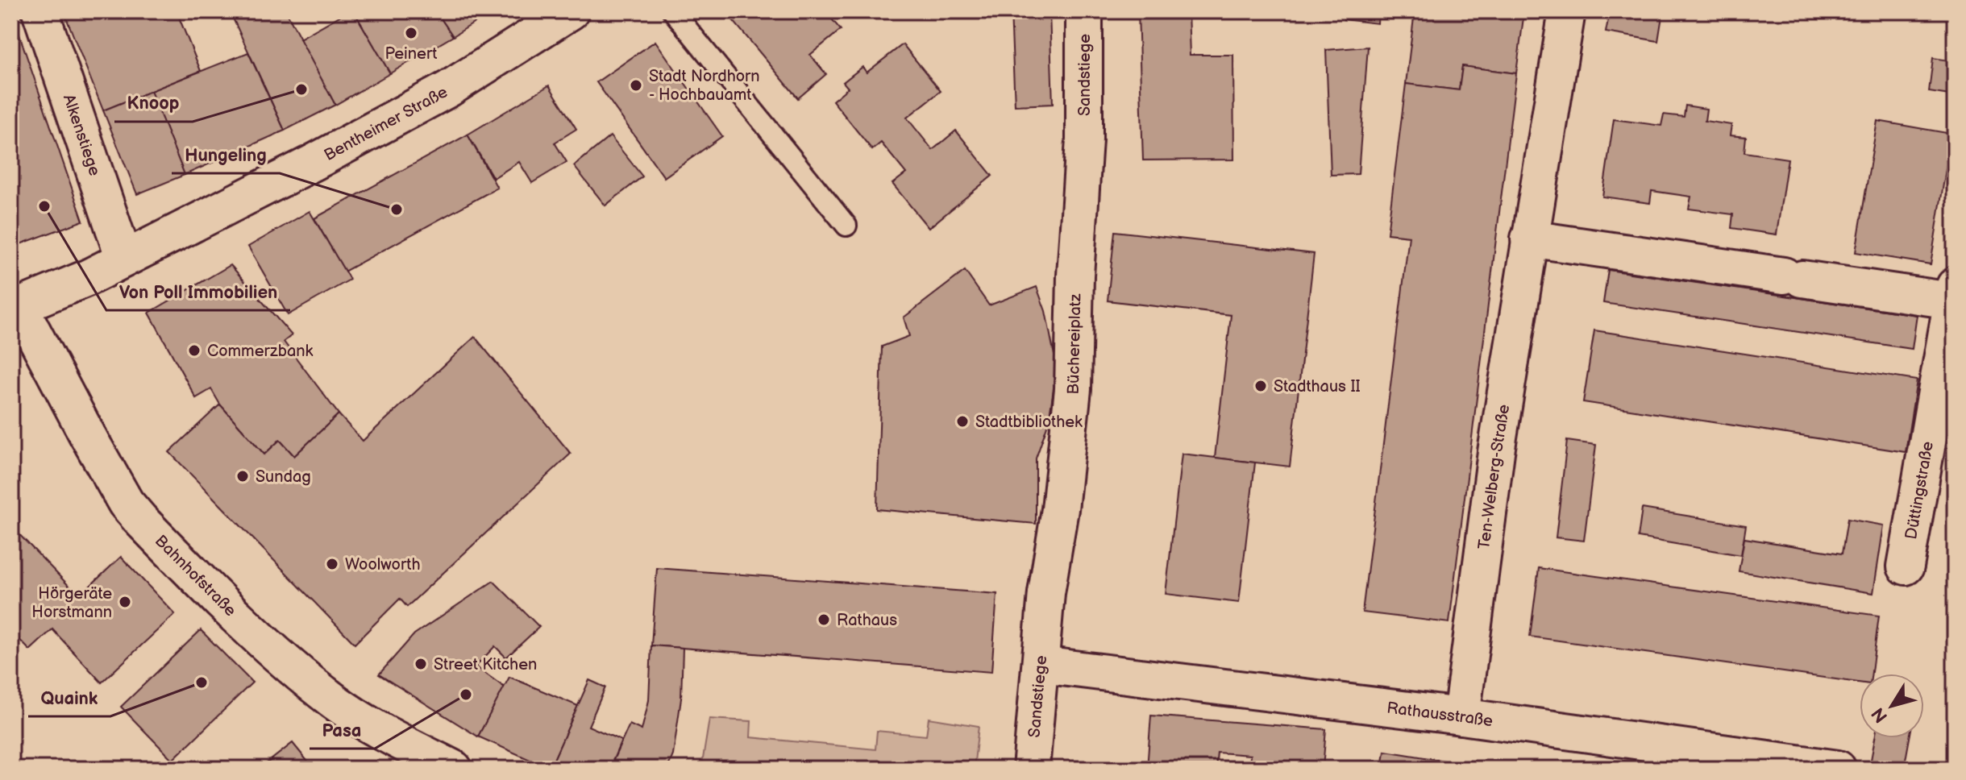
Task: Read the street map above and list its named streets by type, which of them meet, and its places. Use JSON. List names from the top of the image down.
{
  "streets": {
    "street": [
      "Sandstiege",
      "Bentheimer Straße",
      "Alkenstiege",
      "Büchereiplatz",
      "Ten-Welberg-Straße",
      "Düttingstraße",
      "Bahnhofstraße",
      "Rathausstraße"
    ]
  },
  "crossings": [
    ["Sandstiege", "Büchereiplatz"],
    ["Sandstiege", "Rathausstraße"],
    ["Bentheimer Straße", "Alkenstiege"],
    ["Bentheimer Straße", "Bahnhofstraße"],
    ["Ten-Welberg-Straße", "Düttingstraße"],
    ["Ten-Welberg-Straße", "Rathausstraße"]
  ],
  "places": [
    "Peinert",
    "Stadt Nordhorn - Hochbauamt",
    "Knoop",
    "Von Poll Immobilien",
    "Hungeling",
    "Commerzbank",
    "Stadthaus II",
    "Stadtbibliothek",
    "Sundag",
    "Woolworth",
    "Hörgeräte Horstmann",
    "Rathaus",
    "Street Kitchen",
    "Quaink",
    "Pasa"
  ],
  "north": "bottom left"
}
